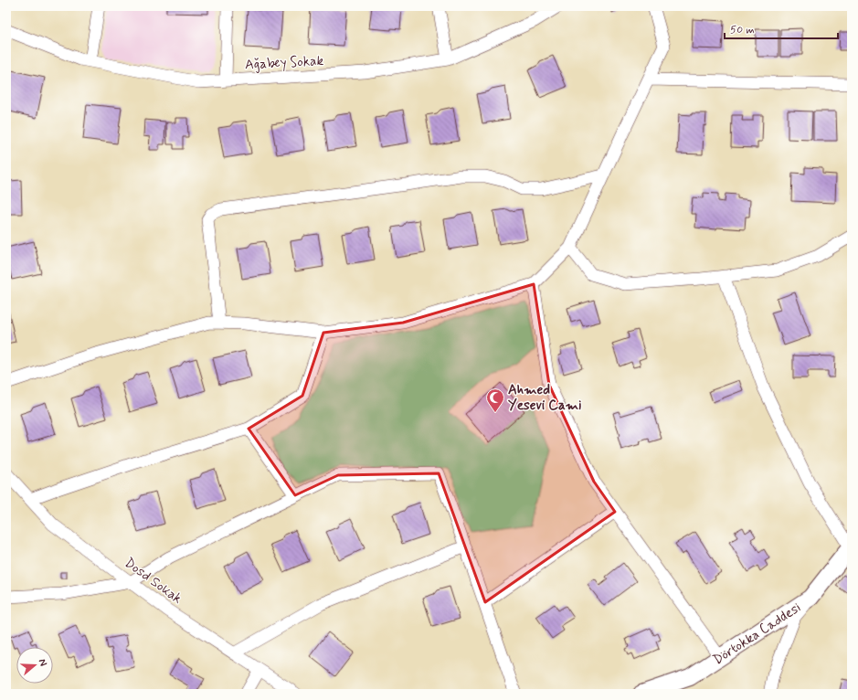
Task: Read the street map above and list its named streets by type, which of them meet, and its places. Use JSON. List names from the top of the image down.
{
  "streets": {
    "street": ["Ağabey Sokak", "Dosd Sokak", "Dörtokka Caddesi"]
  },
  "places": {
    "mosque": ["Ahmed Yesevi Cami"]
  },
  "scale_bar": "50 m",
  "north": "right"
}
